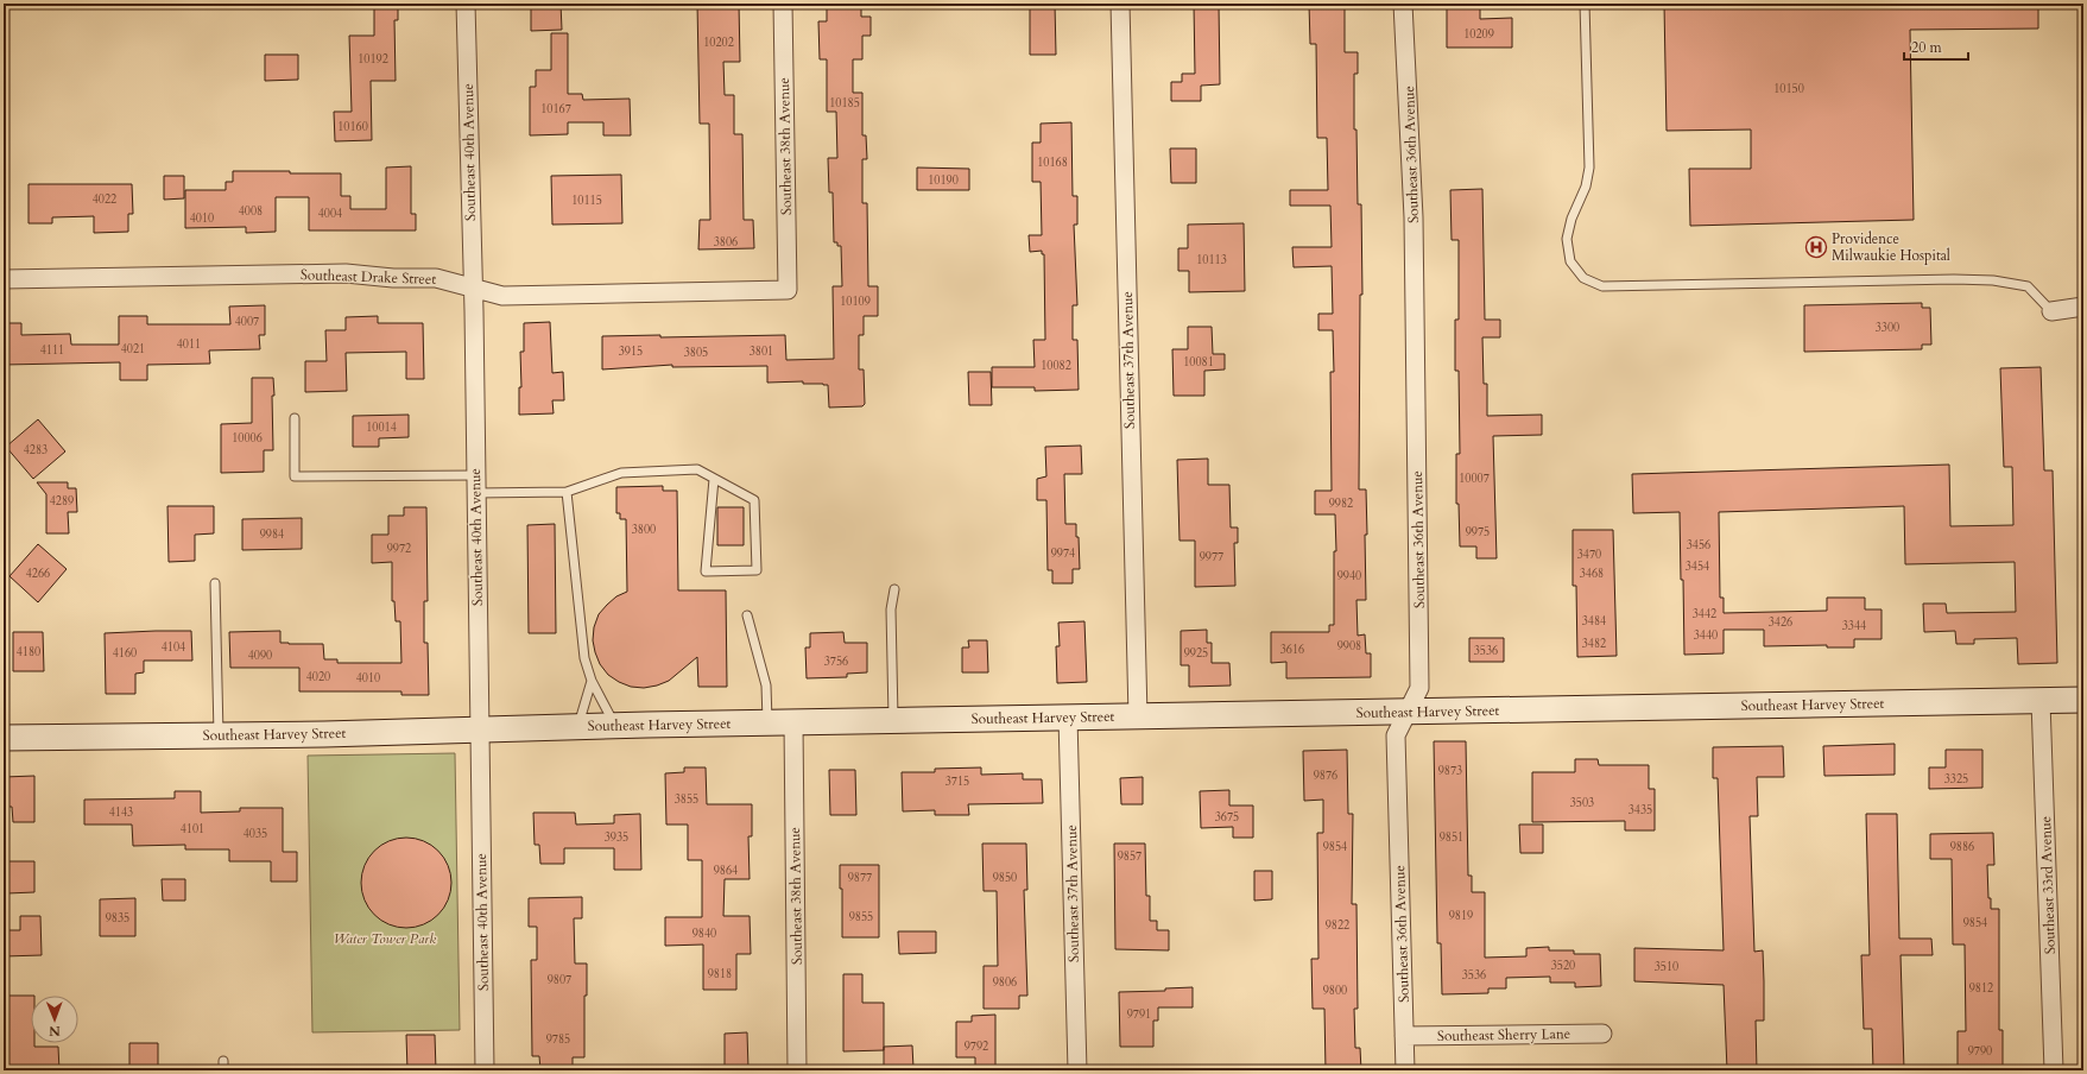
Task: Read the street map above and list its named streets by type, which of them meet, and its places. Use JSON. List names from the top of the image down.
{
  "streets": {
    "street": [
      "Southeast 38th Avenue",
      "Southeast 40th Avenue",
      "Southeast 36th Avenue",
      "Southeast Drake Street",
      "Southeast 37th Avenue",
      "Southeast Harvey Street",
      "Southeast 33rd Avenue",
      "Southeast Sherry Lane"
    ]
  },
  "crossings": [
    ["Southeast 38th Avenue", "Southeast Drake Street"],
    ["Southeast 38th Avenue", "Southeast Harvey Street"],
    ["Southeast 40th Avenue", "Southeast Drake Street"],
    ["Southeast 40th Avenue", "Southeast Harvey Street"],
    ["Southeast 36th Avenue", "Southeast Harvey Street"],
    ["Southeast 36th Avenue", "Southeast Sherry Lane"],
    ["Southeast 37th Avenue", "Southeast Harvey Street"],
    ["Southeast Harvey Street", "Southeast 33rd Avenue"]
  ],
  "parks": ["Water Tower Park"],
  "places": {
    "hospital": ["Providence Milwaukie Hospital"]
  },
  "house_numbers": [
    "10209",
    "10202",
    "10192",
    "10150",
    "10185",
    "10167",
    "10160",
    "10168",
    "10190",
    "4022",
    "10115",
    "4008",
    "4004",
    "4010",
    "3806",
    "10113",
    "10109",
    "4007",
    "3300",
    "4011",
    "4021",
    "4111",
    "3915",
    "3801",
    "3805",
    "10081",
    "10082",
    "10014",
    "10006",
    "4283",
    "10007",
    "4289",
    "9982",
    "3800",
    "9975",
    "9984",
    "3456",
    "9972",
    "9974",
    "3470",
    "9977",
    "3454",
    "4266",
    "3468",
    "9940",
    "3442",
    "3484",
    "3426",
    "3344",
    "3440",
    "3482",
    "9908",
    "4104",
    "3616",
    "3536",
    "4180",
    "4160",
    "9925",
    "4090",
    "3756",
    "4020",
    "4010",
    "9873",
    "9876",
    "3325",
    "3715",
    "3855",
    "3503",
    "3435",
    "4143",
    "3675",
    "4101",
    "4035",
    "3935",
    "9851",
    "9854",
    "9886",
    "9857",
    "9864",
    "9877",
    "9850",
    "9819",
    "9855",
    "9835",
    "9854",
    "9822",
    "9840",
    "3520",
    "3510",
    "9818",
    "3536",
    "9807",
    "9806",
    "9812",
    "9800",
    "9791",
    "9785",
    "9792",
    "9790"
  ],
  "scale_bar": "20 m",
  "north": "bottom"
}
